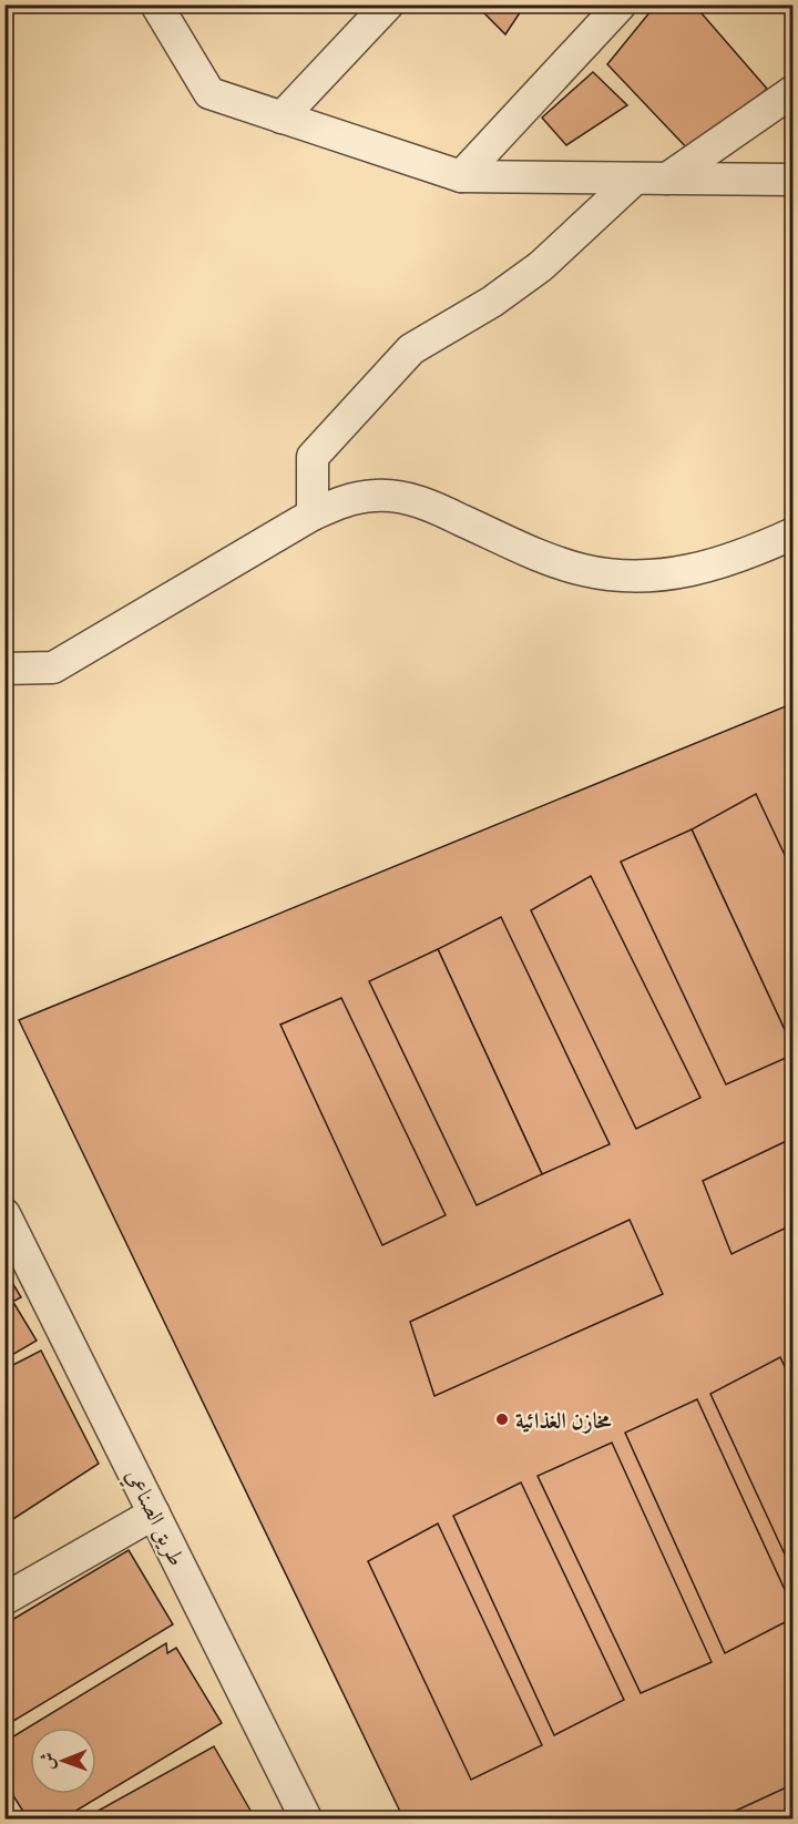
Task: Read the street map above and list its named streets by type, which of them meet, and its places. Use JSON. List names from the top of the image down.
{
  "streets": {
    "street": ["طريق الصناعي"]
  },
  "places": ["مخازن الغذائية"],
  "north": "left"
}
